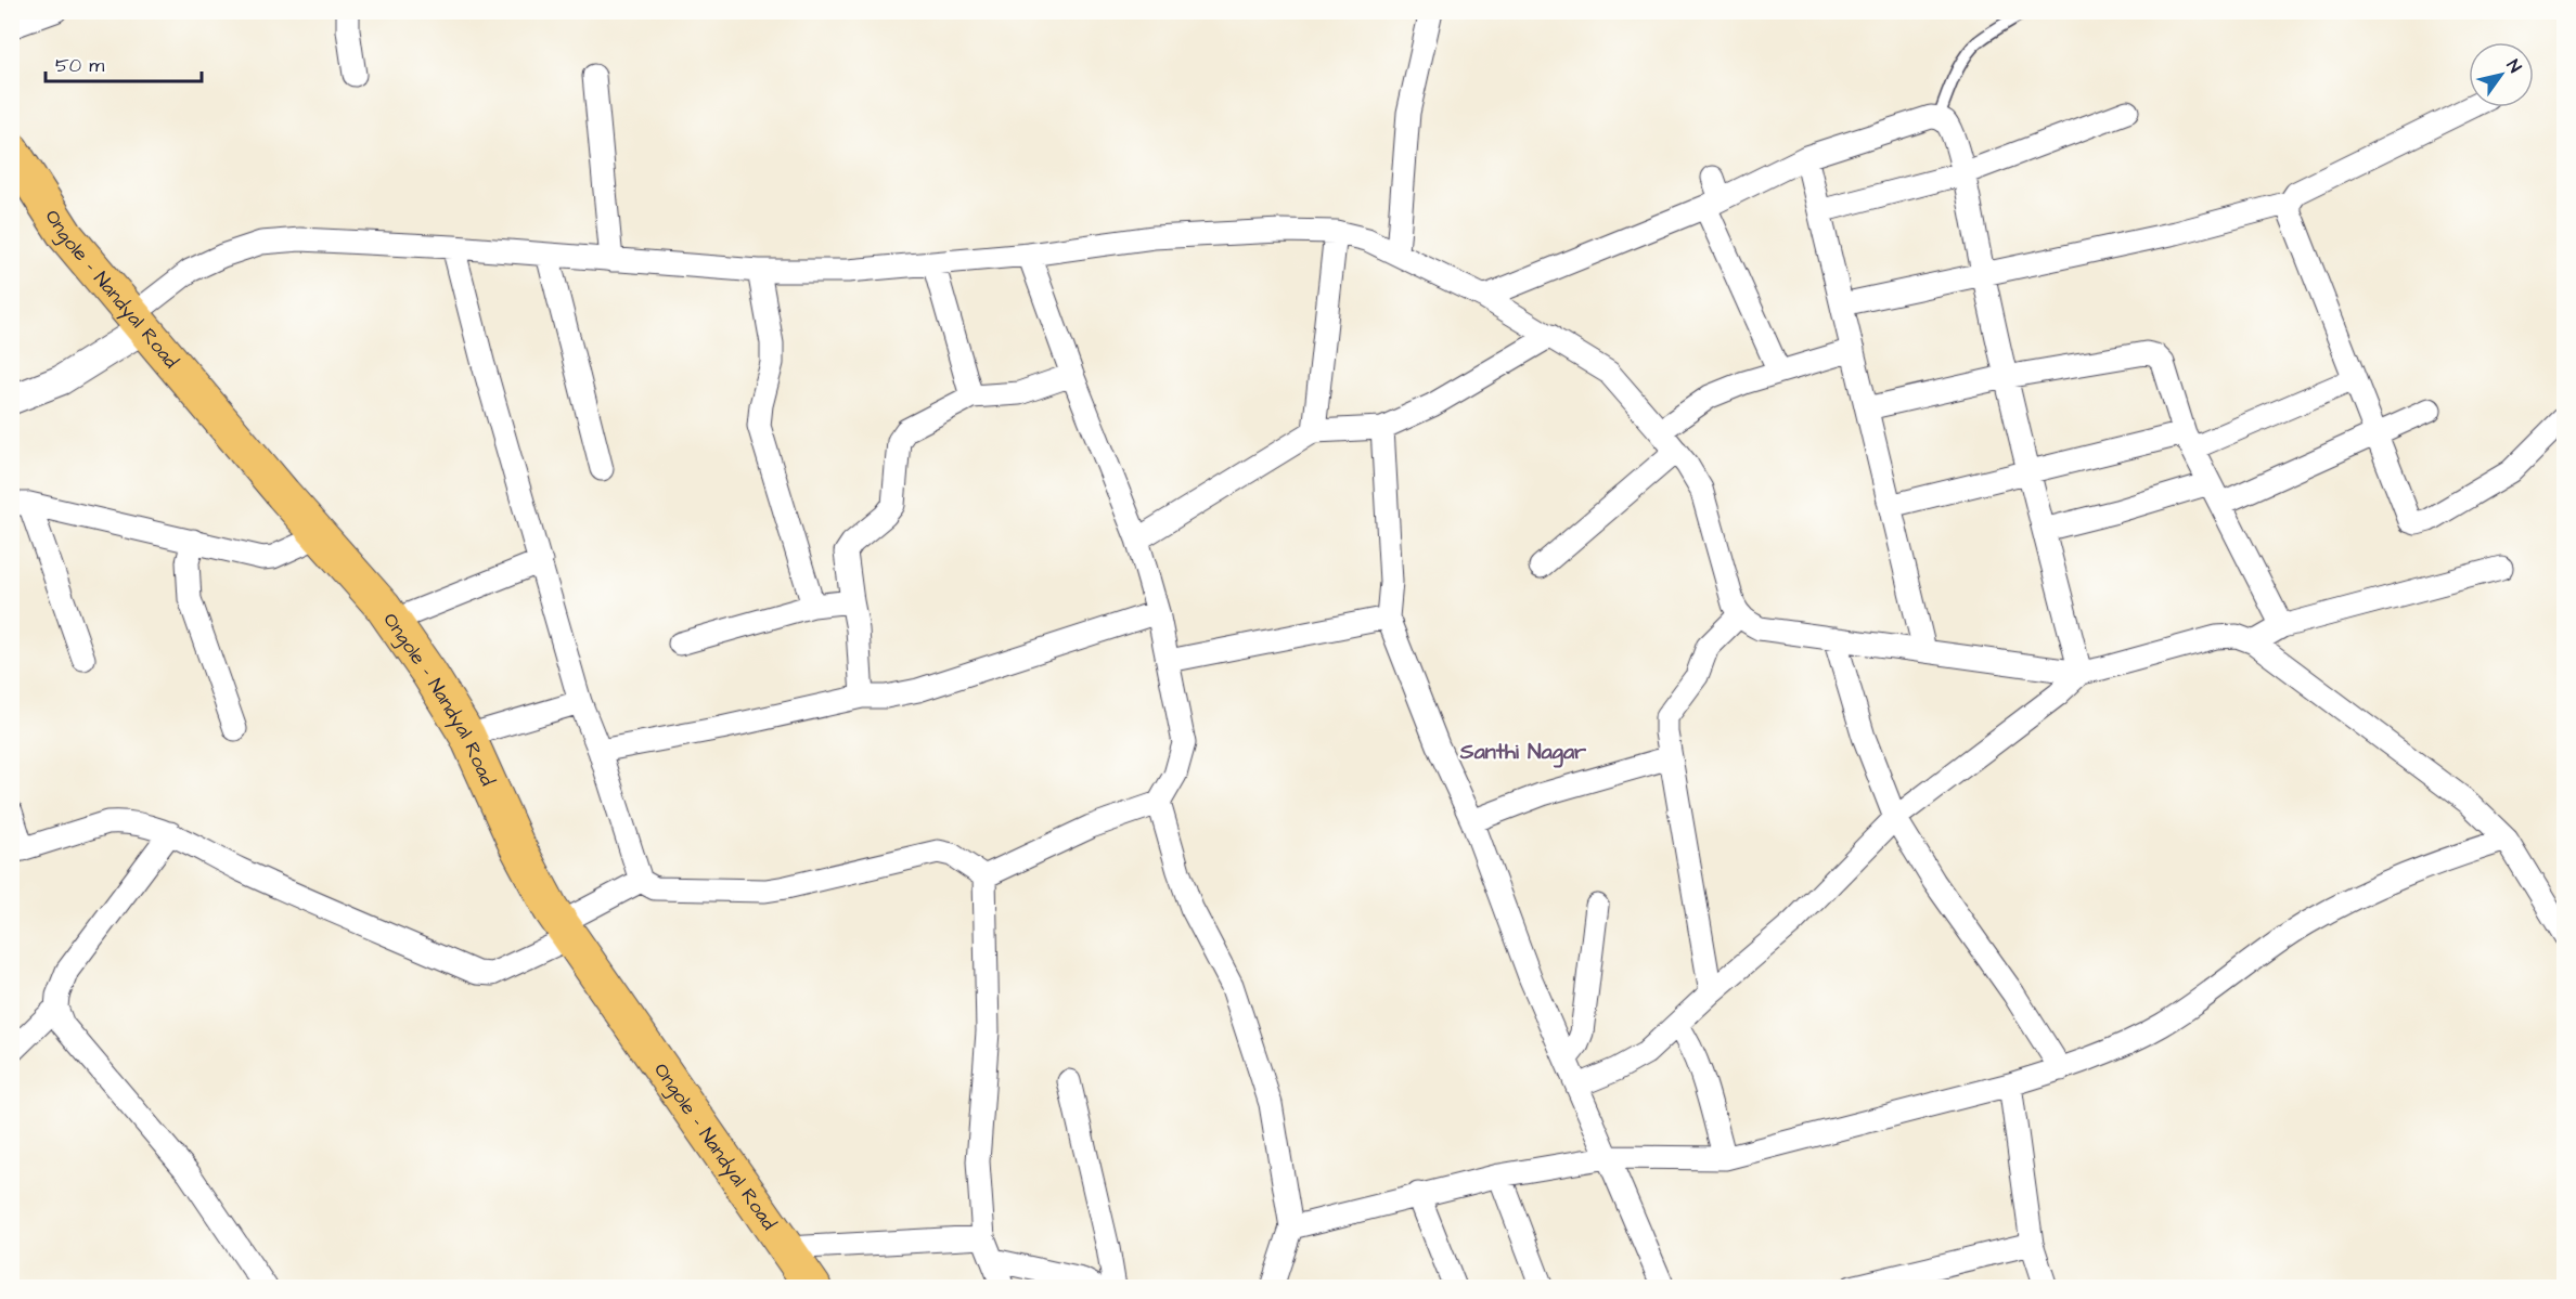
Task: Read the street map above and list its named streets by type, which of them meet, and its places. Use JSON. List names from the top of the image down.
{
  "streets": {
    "main road": ["Ongole - Nandyal Road"]
  },
  "districts": ["Santhi Nagar"],
  "scale_bar": "50 m",
  "north": "top right"
}
